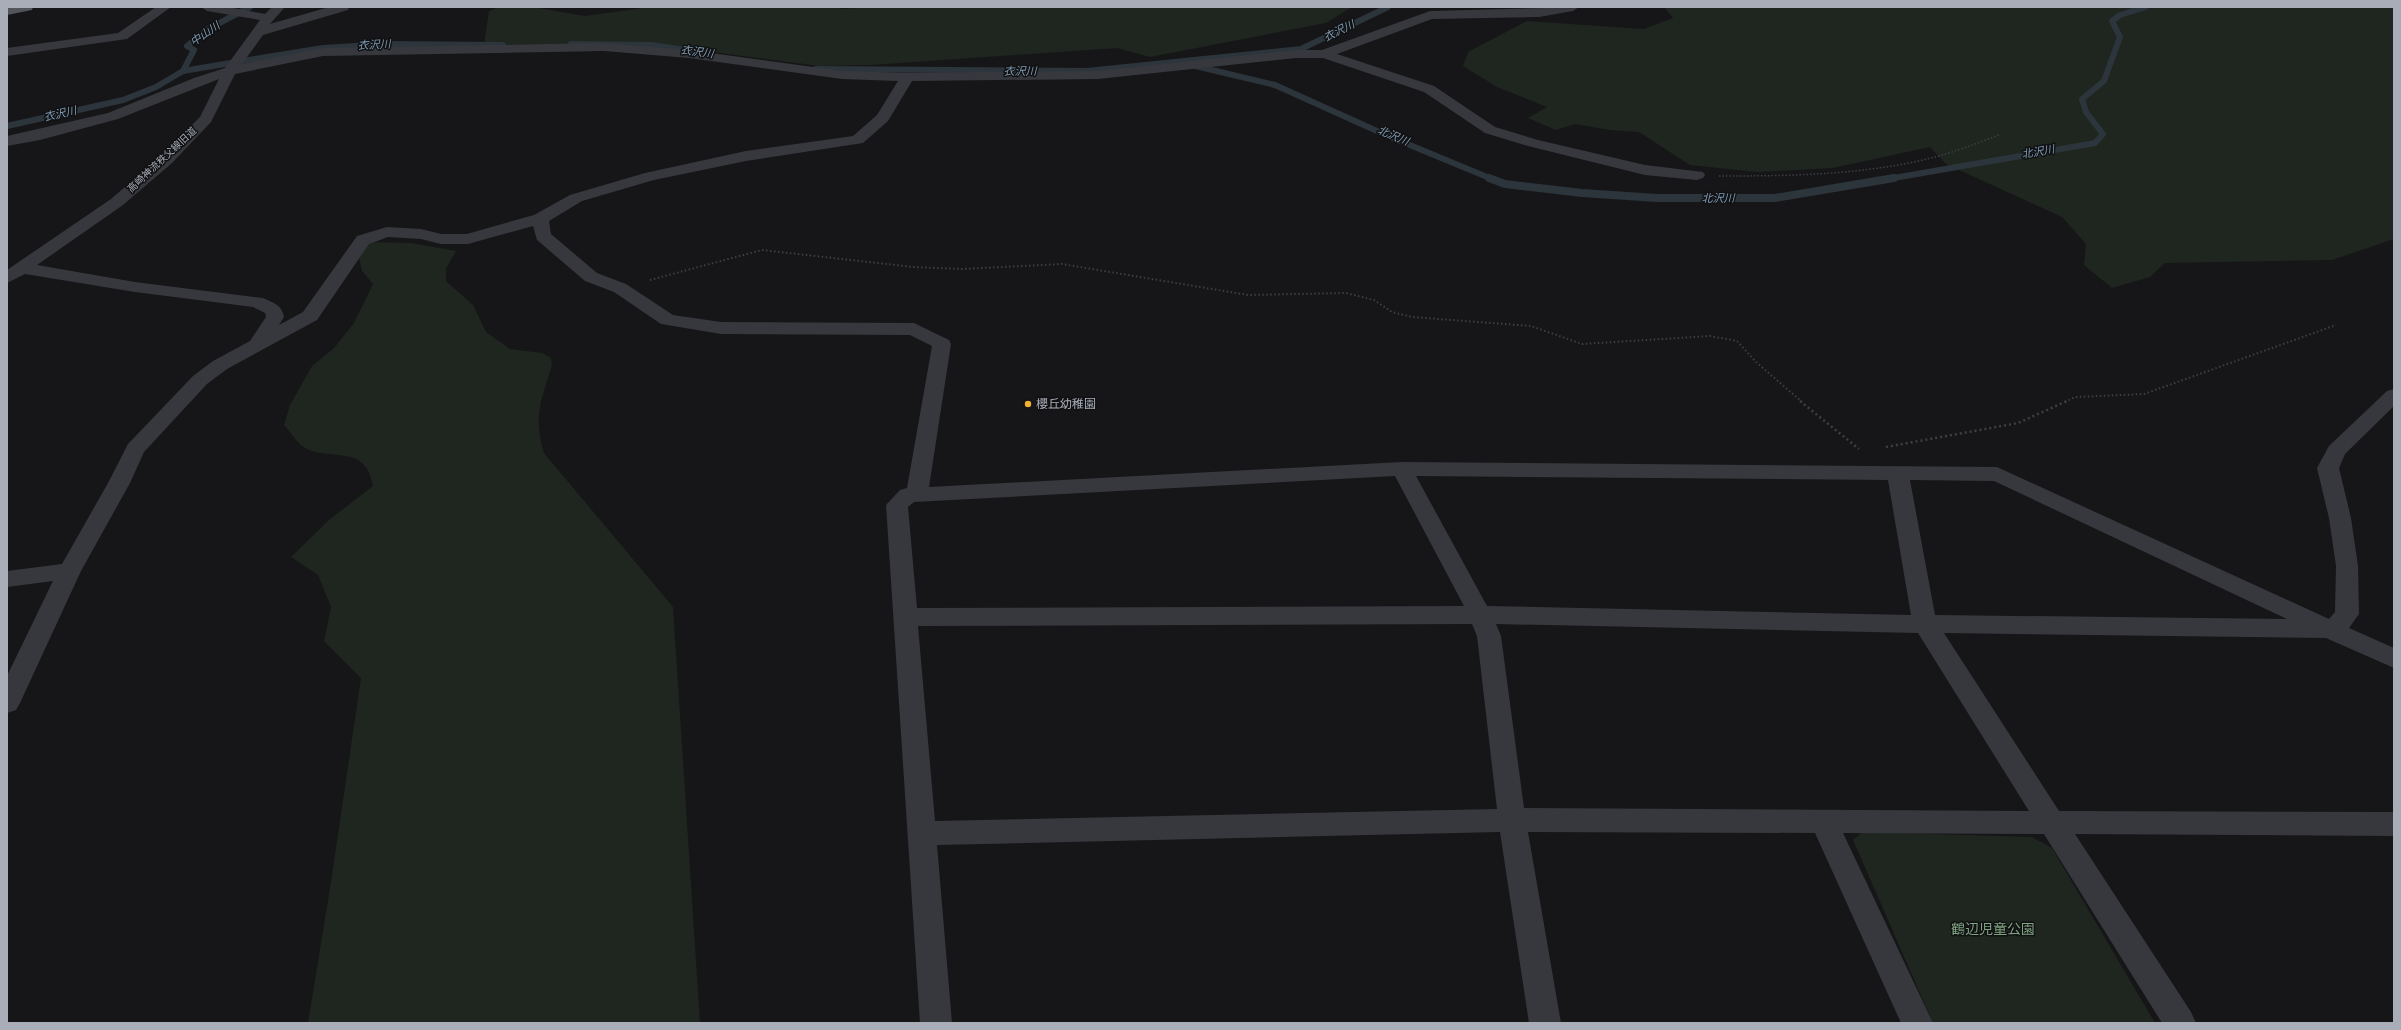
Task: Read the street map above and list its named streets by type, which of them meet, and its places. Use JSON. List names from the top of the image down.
{
  "streets": {
    "street": ["高崎神流秩父線旧道"]
  },
  "water": ["衣沢川", "中山川", "北沢川"],
  "parks": ["鶴辺児童公園"],
  "places": ["櫻丘幼稚園"]
}
